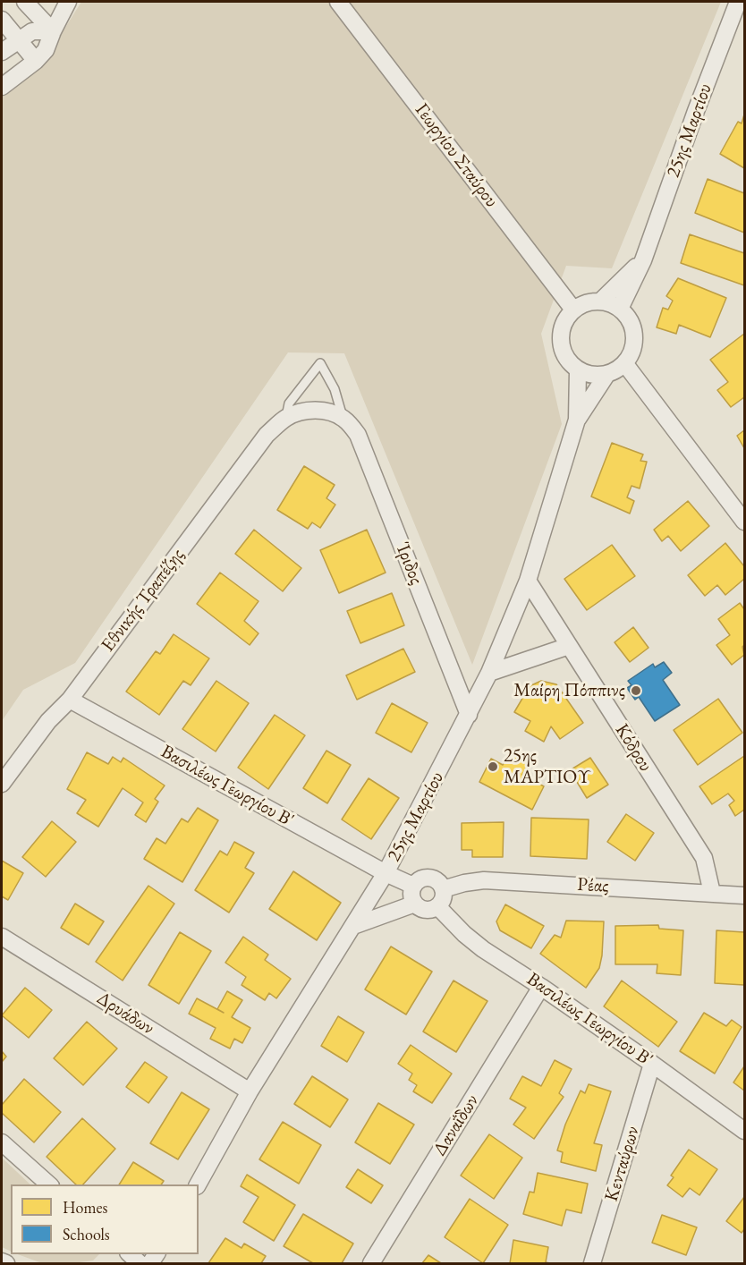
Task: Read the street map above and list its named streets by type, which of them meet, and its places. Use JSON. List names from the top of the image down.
{
  "streets": {
    "street": [
      "25ης Μαρτίου",
      "Γεωργίου Σταύρου",
      "Ίριδος",
      "Εθνικής Τραπέζης",
      "Κόδρου",
      "Βασιλέως Γεωργίου Β'",
      "Ρέας",
      "Δρυάδων",
      "Δαναΐδων",
      "Κενταύρων"
    ]
  },
  "crossings": [
    ["25ης Μαρτίου", "Γεωργίου Σταύρου"],
    ["25ης Μαρτίου", "Ίριδος"],
    ["25ης Μαρτίου", "Κόδρου"],
    ["25ης Μαρτίου", "Βασιλέως Γεωργίου Β'"],
    ["25ης Μαρτίου", "Δρυάδων"],
    ["Ίριδος", "Εθνικής Τραπέζης"],
    ["Εθνικής Τραπέζης", "Βασιλέως Γεωργίου Β'"],
    ["Κόδρου", "Ρέας"],
    ["Βασιλέως Γεωργίου Β'", "Ρέας"],
    ["Βασιλέως Γεωργίου Β'", "Δαναΐδων"],
    ["Βασιλέως Γεωργίου Β'", "Κενταύρων"]
  ],
  "places": ["Μαίρη Πόππινς", "25ης ΜΑΡΤΙΟΥ"],
  "legend": ["Homes", "Schools"]
}
